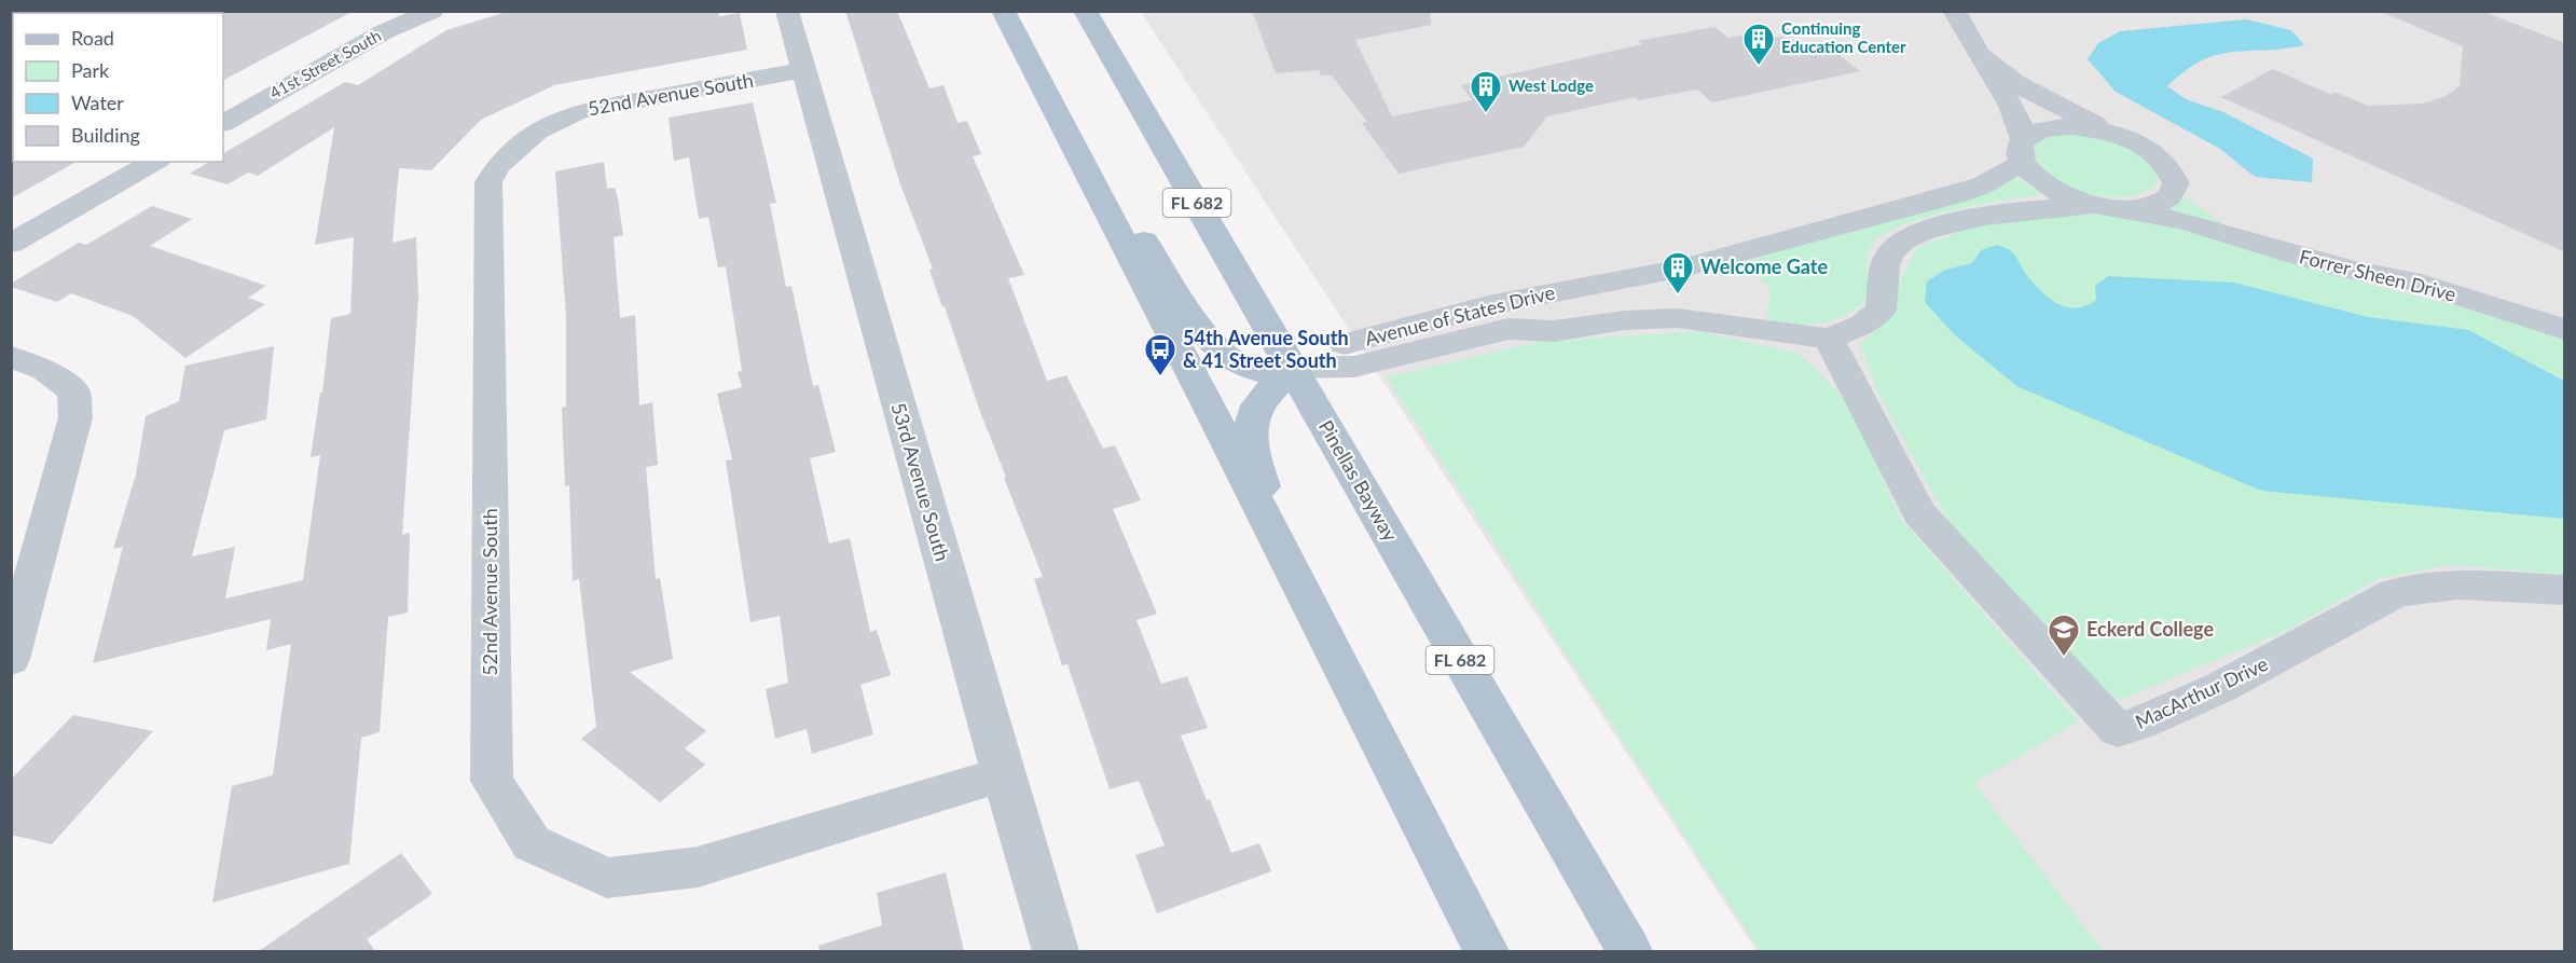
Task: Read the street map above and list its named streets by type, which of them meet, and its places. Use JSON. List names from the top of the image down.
{
  "streets": {
    "main road": ["FL 682", "Pinellas Bayway"],
    "street": [
      "41st Street South",
      "52nd Avenue South",
      "Forrer Sheen Drive",
      "Avenue of States Drive",
      "53rd Avenue South",
      "MacArthur Drive"
    ]
  },
  "crossings": [
    ["52nd Avenue South", "53rd Avenue South"],
    ["Forrer Sheen Drive", "Avenue of States Drive"],
    ["Avenue of States Drive", "Pinellas Bayway"],
    ["Avenue of States Drive", "MacArthur Drive"]
  ],
  "places": {
    "building": ["Continuing Education Center", "West Lodge", "Welcome Gate"],
    "bus stop": ["54th Avenue South & 41 Street South"],
    "school or university": ["Eckerd College"]
  },
  "legend": [
    "Road",
    "Park",
    "Water",
    "Building"
  ]
}
